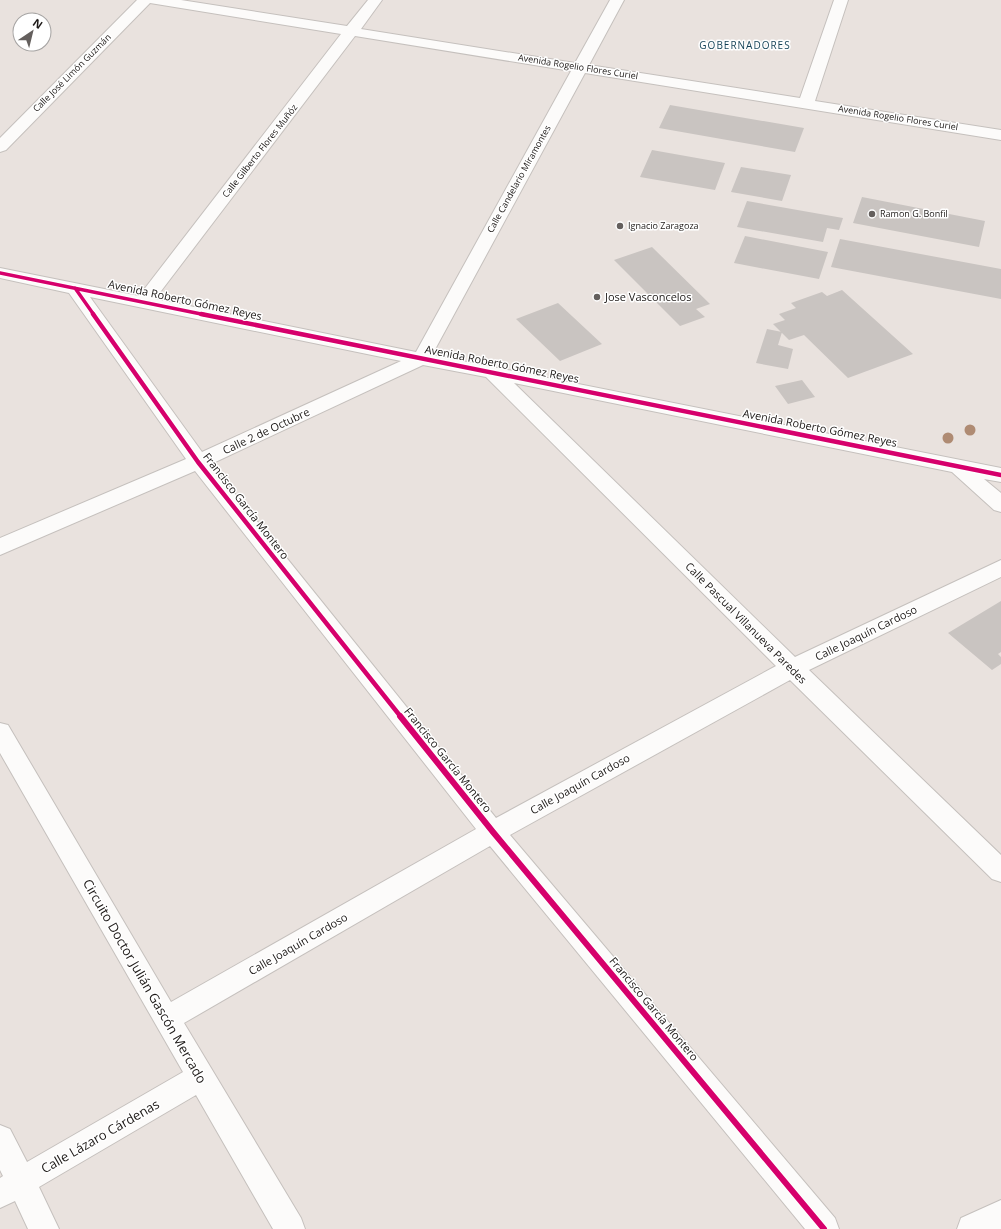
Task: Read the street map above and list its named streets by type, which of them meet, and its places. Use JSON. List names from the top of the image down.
{
  "streets": {
    "street": [
      "Avenida Rogelio Flores Curiel",
      "Calle José Limón Guzmán",
      "Calle Gilberto Flores Muñóz",
      "Calle Candelario Miramontes",
      "Avenida Roberto Gómez Reyes",
      "Calle 2 de Octubre",
      "Francisco García Montero",
      "Calle Pascual Villanueva Paredes",
      "Calle Joaquín Cardoso",
      "Circuito Doctor Julián Gascón Mercado",
      "Calle Lázaro Cárdenas"
    ]
  },
  "crossings": [
    ["Avenida Rogelio Flores Curiel", "Calle Gilberto Flores Muñóz"],
    ["Avenida Rogelio Flores Curiel", "Calle Candelario Miramontes"],
    ["Calle Gilberto Flores Muñóz", "Avenida Roberto Gómez Reyes"],
    ["Calle Candelario Miramontes", "Avenida Roberto Gómez Reyes"],
    ["Calle Candelario Miramontes", "Calle 2 de Octubre"],
    ["Avenida Roberto Gómez Reyes", "Calle 2 de Octubre"],
    ["Avenida Roberto Gómez Reyes", "Francisco García Montero"],
    ["Avenida Roberto Gómez Reyes", "Calle Pascual Villanueva Paredes"],
    ["Calle 2 de Octubre", "Francisco García Montero"],
    ["Francisco García Montero", "Calle Joaquín Cardoso"],
    ["Calle Pascual Villanueva Paredes", "Calle Joaquín Cardoso"],
    ["Calle Joaquín Cardoso", "Circuito Doctor Julián Gascón Mercado"],
    ["Circuito Doctor Julián Gascón Mercado", "Calle Lázaro Cárdenas"]
  ],
  "districts": ["GOBERNADORES"],
  "places": ["Ramon G. Bonfil", "Ignacio Zaragoza", "Jose Vasconcelos"],
  "north": "top right"
}
